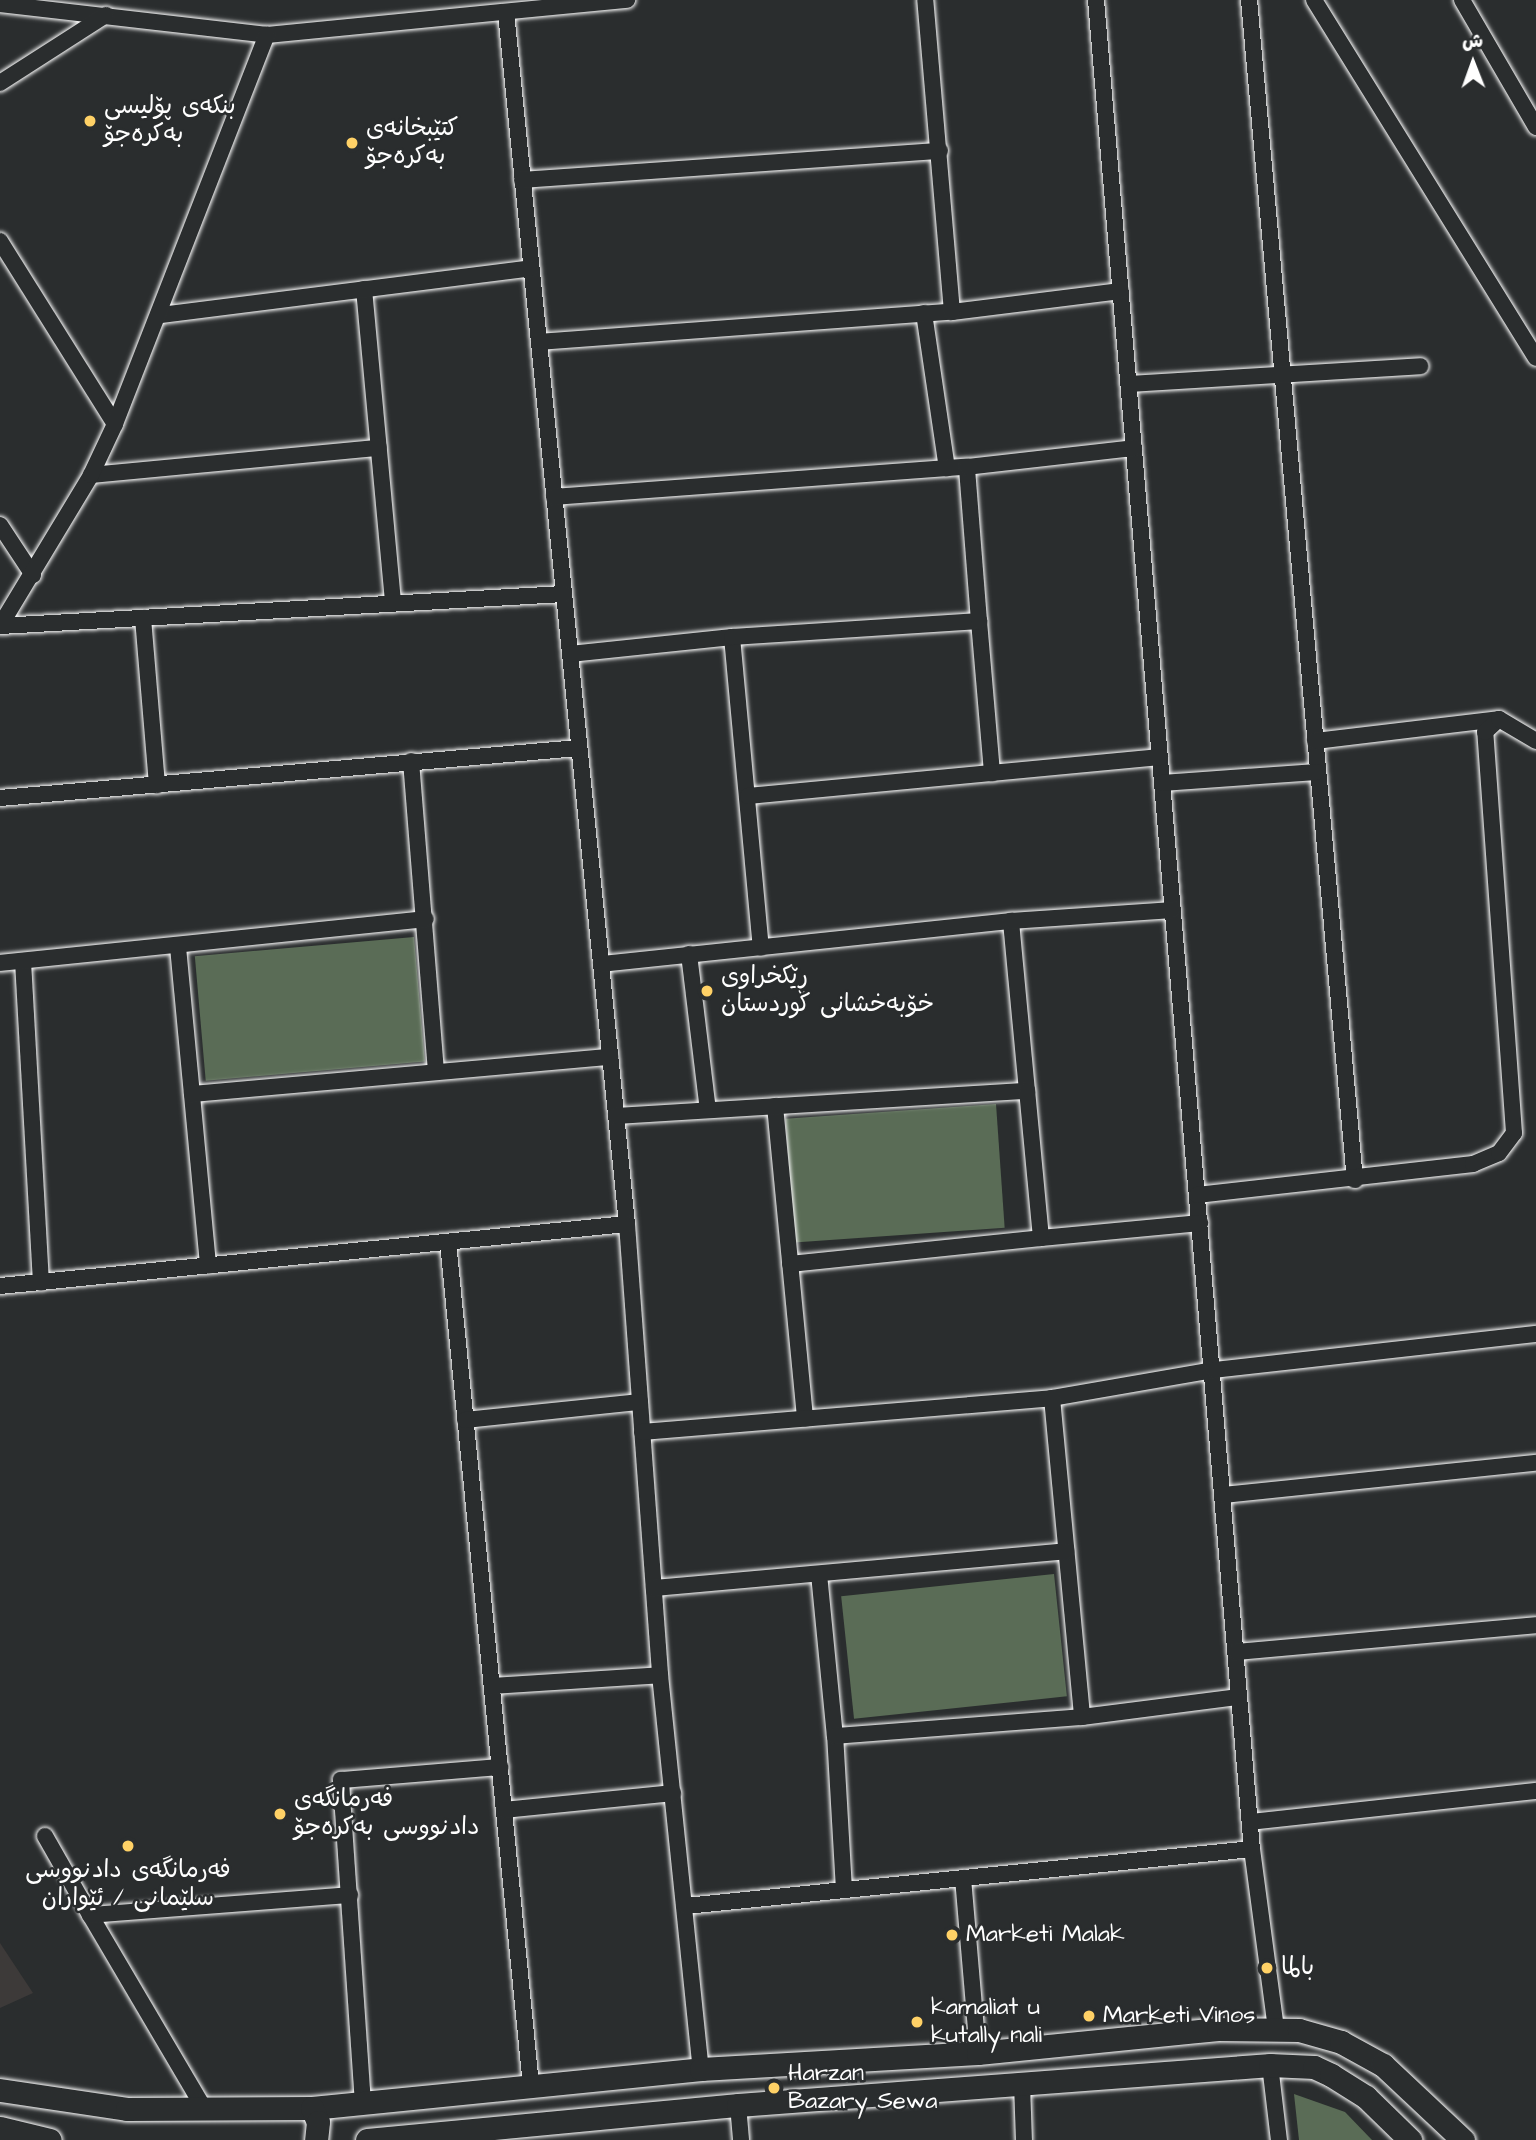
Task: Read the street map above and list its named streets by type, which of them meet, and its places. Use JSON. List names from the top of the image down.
{
  "places": [
    "بنکەی پۆلیسی بەکرەجۆ",
    "کتێبخانەی بەکرەجۆ",
    "ڕێکخراوی خۆبەخشانی کوردستان",
    "فەرمانگەی دادنووسی بەکرەجۆ",
    "فەرمانگەی دادنووسی سلێمانی / ئێواران",
    "Marketi Malak",
    "بالما",
    "Marketi Vinos",
    "kamaliat u kutally nali",
    "Harzan Bazary Sewa"
  ],
  "north": "top"
}
